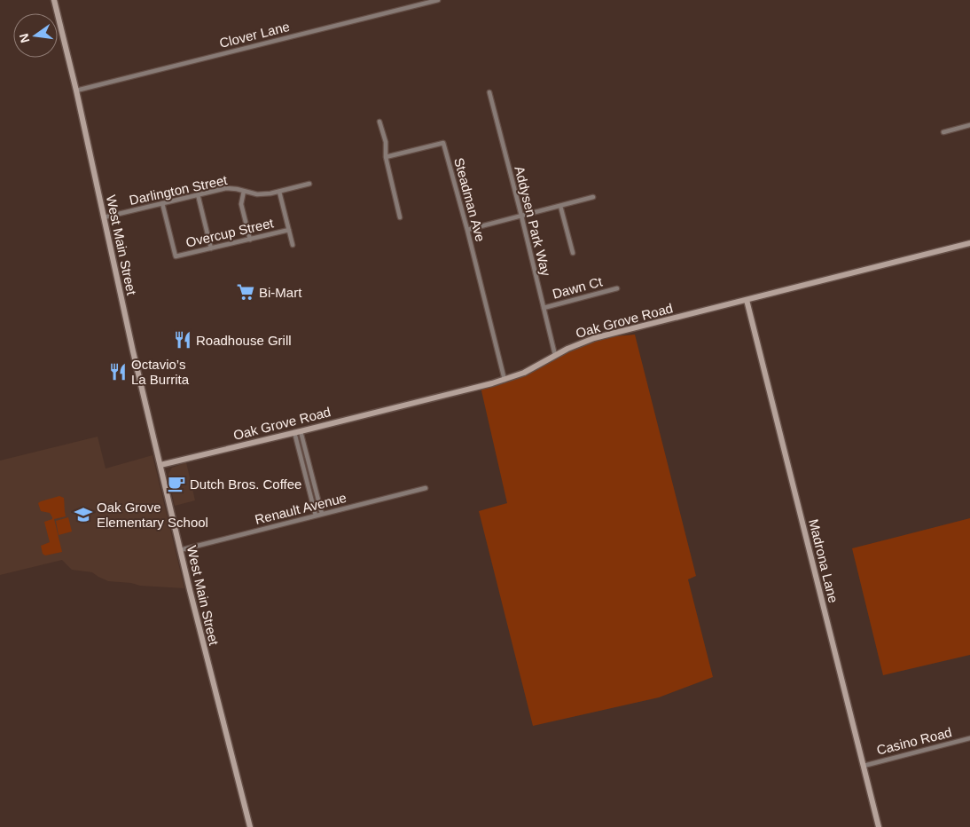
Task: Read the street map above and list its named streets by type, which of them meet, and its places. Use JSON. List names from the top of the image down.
{
  "streets": {
    "street": [
      "Clover Lane",
      "Darlington Street",
      "Steadman Ave",
      "Addysen Park Way",
      "Overcup Street",
      "West Main Street",
      "Dawn Ct",
      "Oak Grove Road",
      "Renault Avenue",
      "Madrona Lane",
      "Casino Road"
    ]
  },
  "crossings": [
    ["Clover Lane", "West Main Street"],
    ["Darlington Street", "Overcup Street"],
    ["Darlington Street", "West Main Street"],
    ["Steadman Ave", "Oak Grove Road"],
    ["Addysen Park Way", "Dawn Ct"],
    ["Addysen Park Way", "Oak Grove Road"],
    ["West Main Street", "Oak Grove Road"],
    ["West Main Street", "Renault Avenue"],
    ["Oak Grove Road", "Madrona Lane"],
    ["Madrona Lane", "Casino Road"]
  ],
  "places": {
    "supermarket": ["Bi-Mart"],
    "restaurant": ["Roadhouse Grill", "Octavio’s La Burrita"],
    "cafe": ["Dutch Bros. Coffee"],
    "school or university": ["Oak Grove Elementary School"]
  },
  "north": "left"
}
